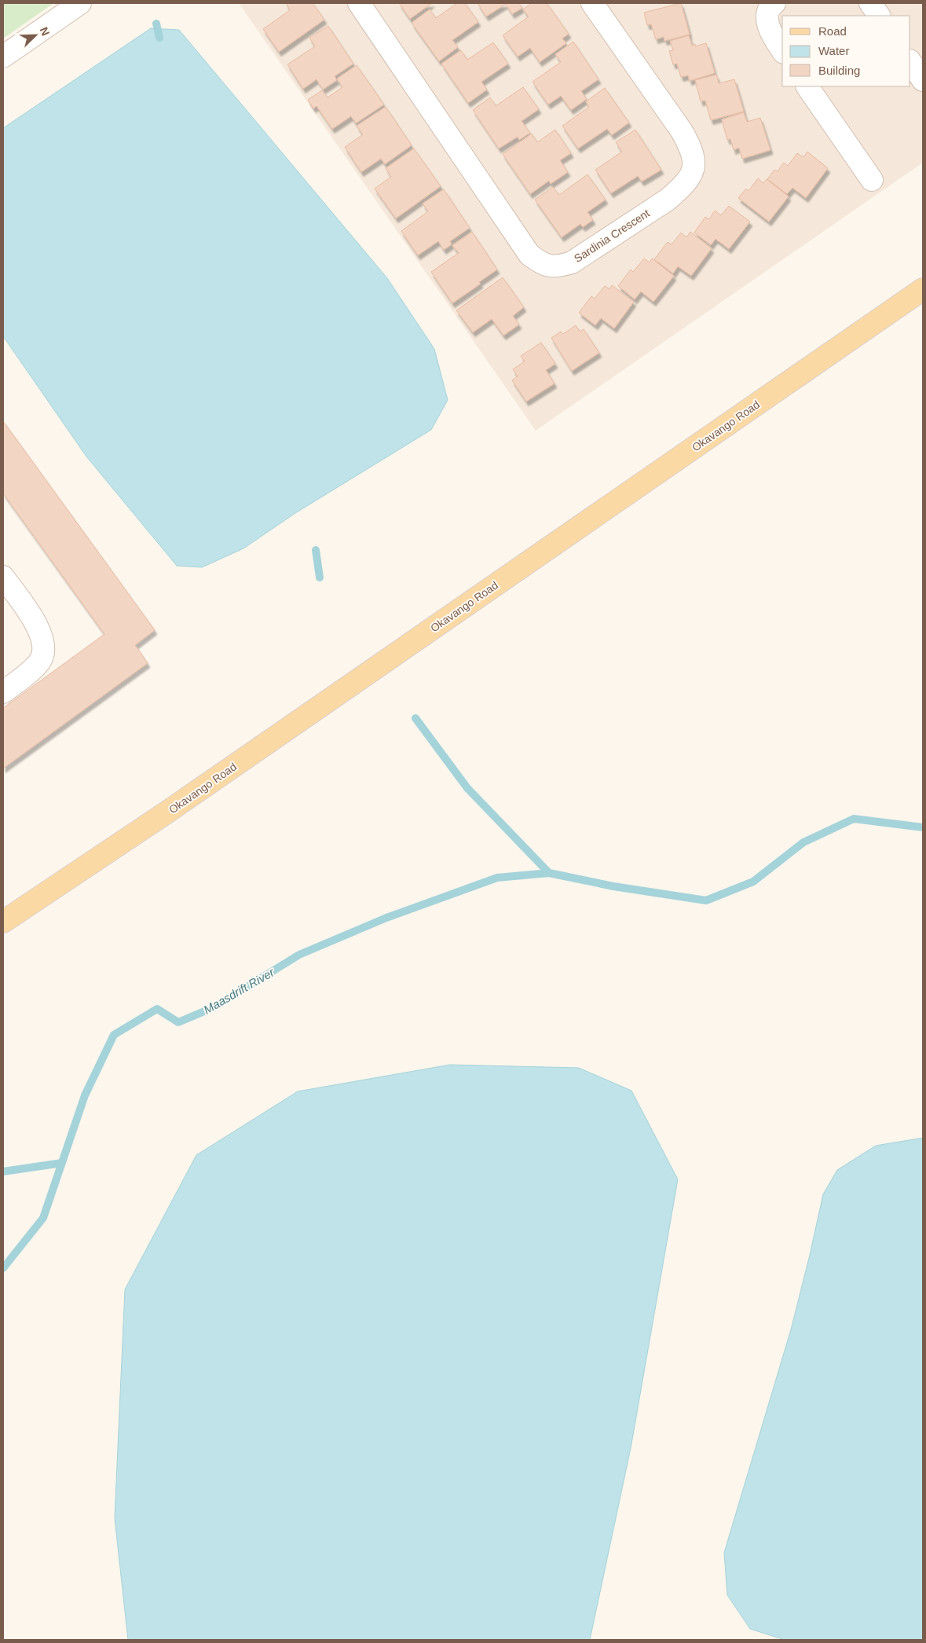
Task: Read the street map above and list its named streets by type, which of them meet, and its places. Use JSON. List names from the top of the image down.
{
  "streets": {
    "main road": ["Okavango Road"],
    "street": ["Sardinia Crescent"]
  },
  "water": ["Maasdrift River"],
  "legend": ["Road", "Water", "Building"],
  "north": "top right"
}
